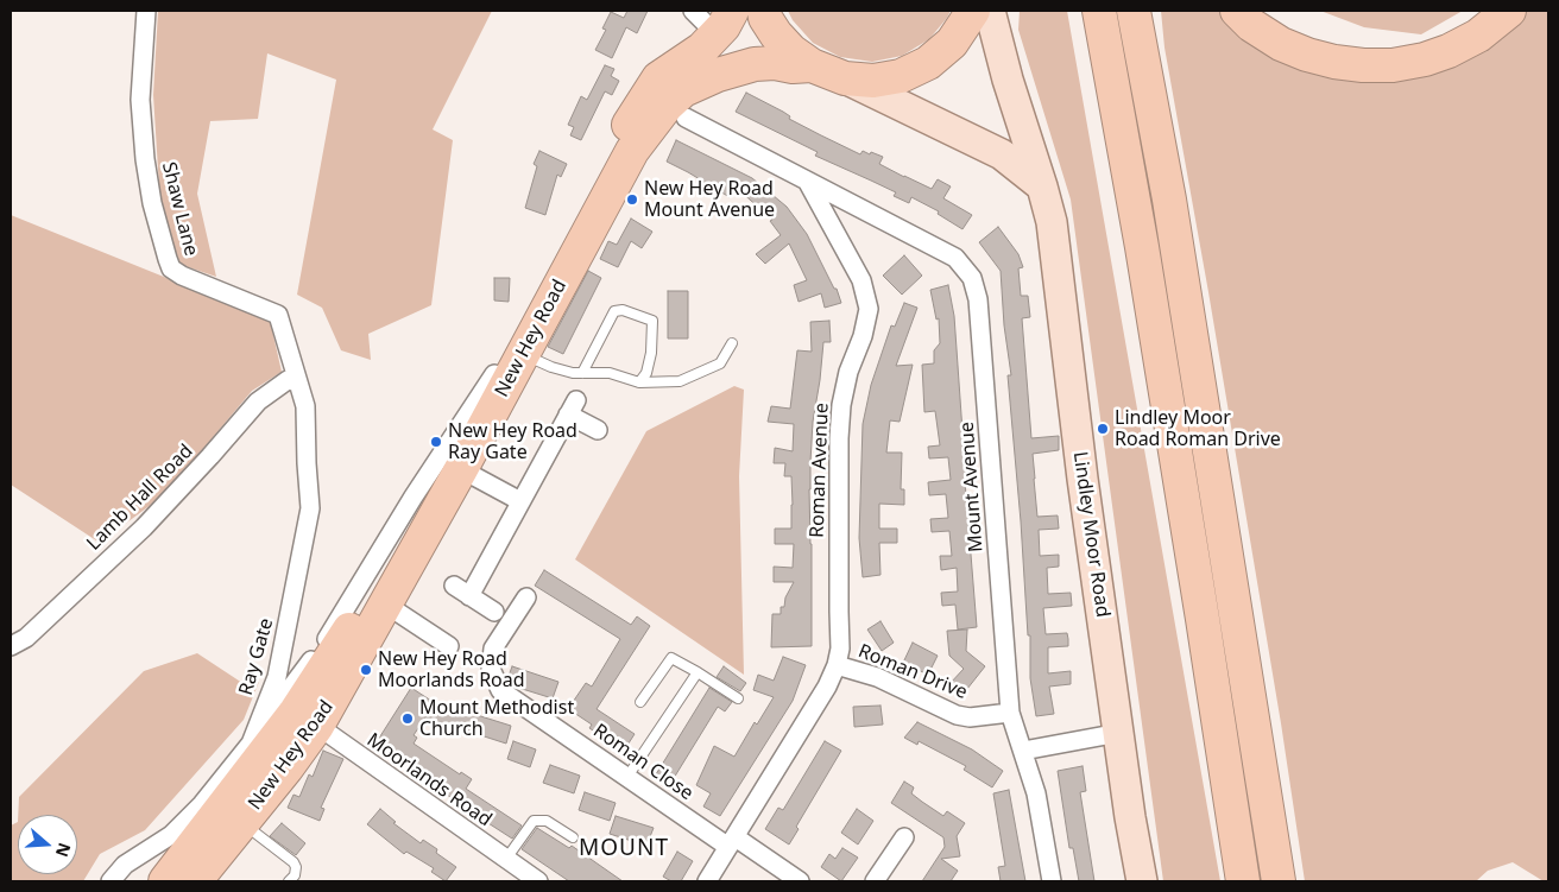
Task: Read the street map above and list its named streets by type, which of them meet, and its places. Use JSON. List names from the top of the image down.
{
  "streets": {
    "highway": ["New Hey Road"],
    "main road": ["Lindley Moor Road"],
    "street": [
      "Shaw Lane",
      "Roman Avenue",
      "Mount Avenue",
      "Lamb Hall Road",
      "Ray Gate",
      "Roman Drive",
      "Roman Close",
      "Moorlands Road"
    ]
  },
  "crossings": [
    ["Shaw Lane", "Lamb Hall Road"],
    ["Shaw Lane", "Ray Gate"],
    ["New Hey Road", "Ray Gate"],
    ["New Hey Road", "Moorlands Road"],
    ["Roman Avenue", "Mount Avenue"],
    ["Roman Avenue", "Roman Drive"],
    ["Roman Avenue", "Roman Close"],
    ["Mount Avenue", "Roman Drive"],
    ["Lamb Hall Road", "Ray Gate"]
  ],
  "districts": ["MOUNT"],
  "places": [
    "New Hey Road Mount Avenue",
    "Lindley Moor Road Roman Drive",
    "New Hey Road Ray Gate",
    "New Hey Road Moorlands Road",
    "Mount Methodist Church"
  ],
  "north": "right"
}
